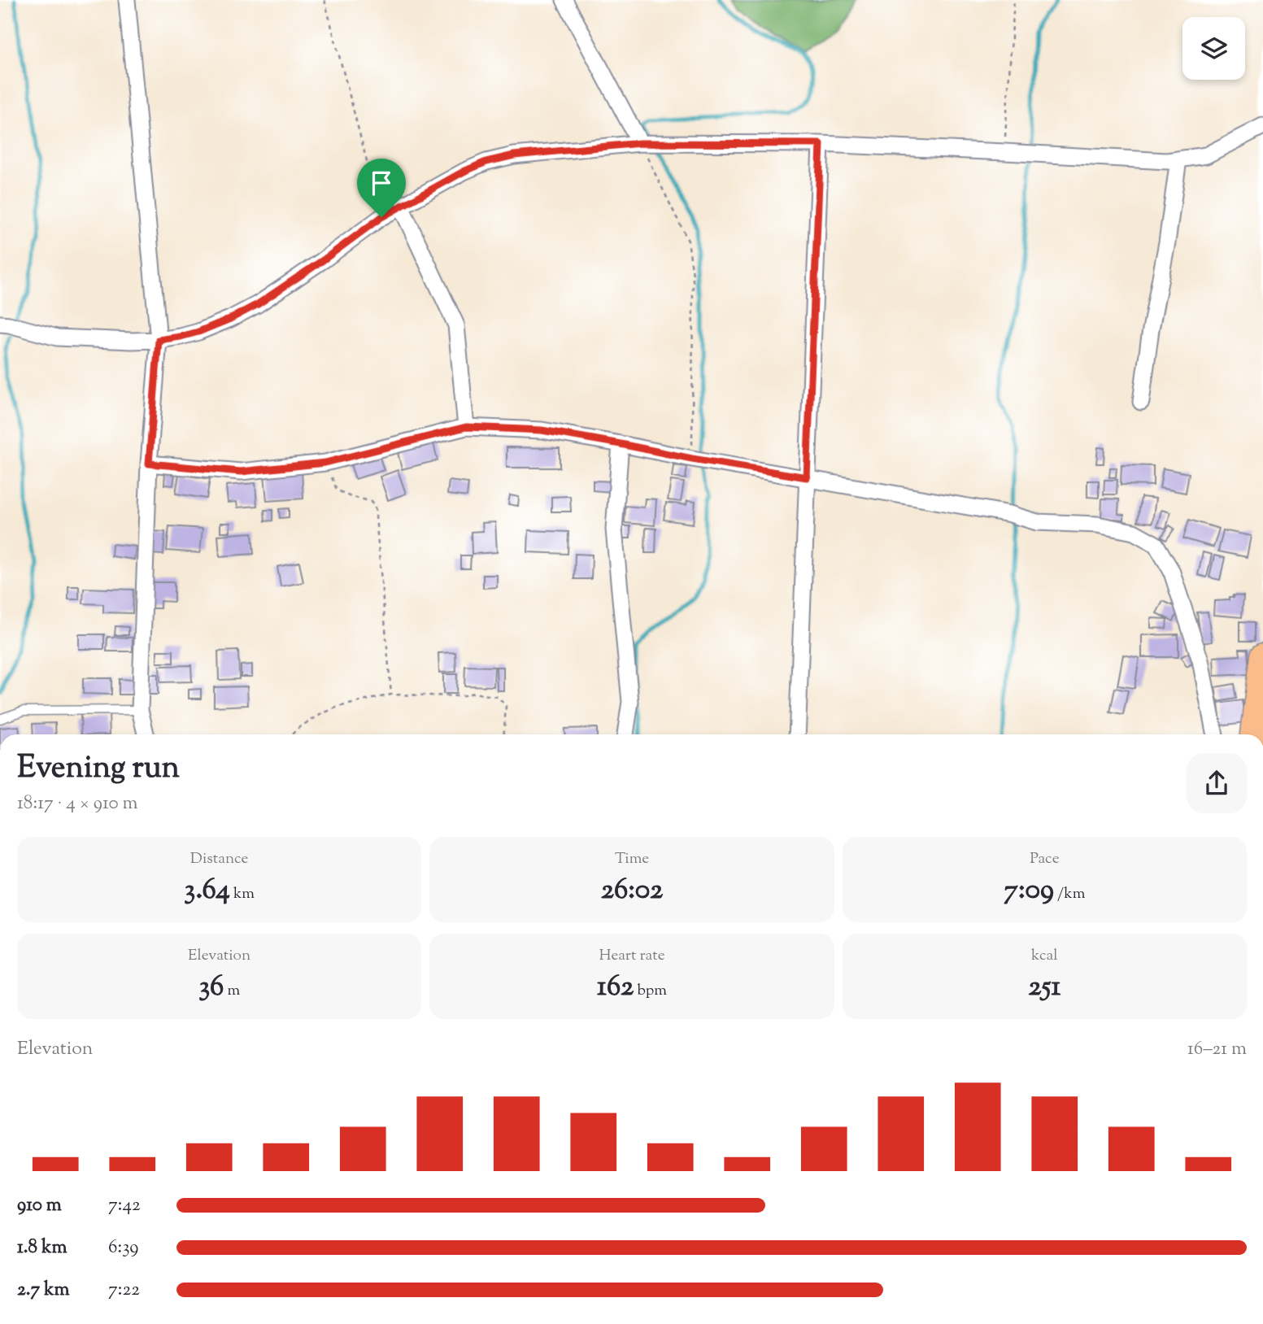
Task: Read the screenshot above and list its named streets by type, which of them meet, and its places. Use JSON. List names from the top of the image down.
{
  "page": {
    "heading": ["Evening run", "18:17 · 4 × 910 m"],
    "stats": [
      ["Distance", "3.64 km"],
      ["Time", "26:02"],
      ["Pace", "7:09 /km"],
      ["Elevation", "36 m"],
      ["Heart rate", "162 bpm"],
      ["kcal", "251"]
    ],
    "chart": ["Elevation", "16–21 m"],
    "list": [
      {
        "name": "910 m",
        "note": "7:42"
      },
      {
        "name": "1.8 km",
        "note": "6:39"
      },
      {
        "name": "2.7 km",
        "note": "7:22"
      }
    ]
  }
}
